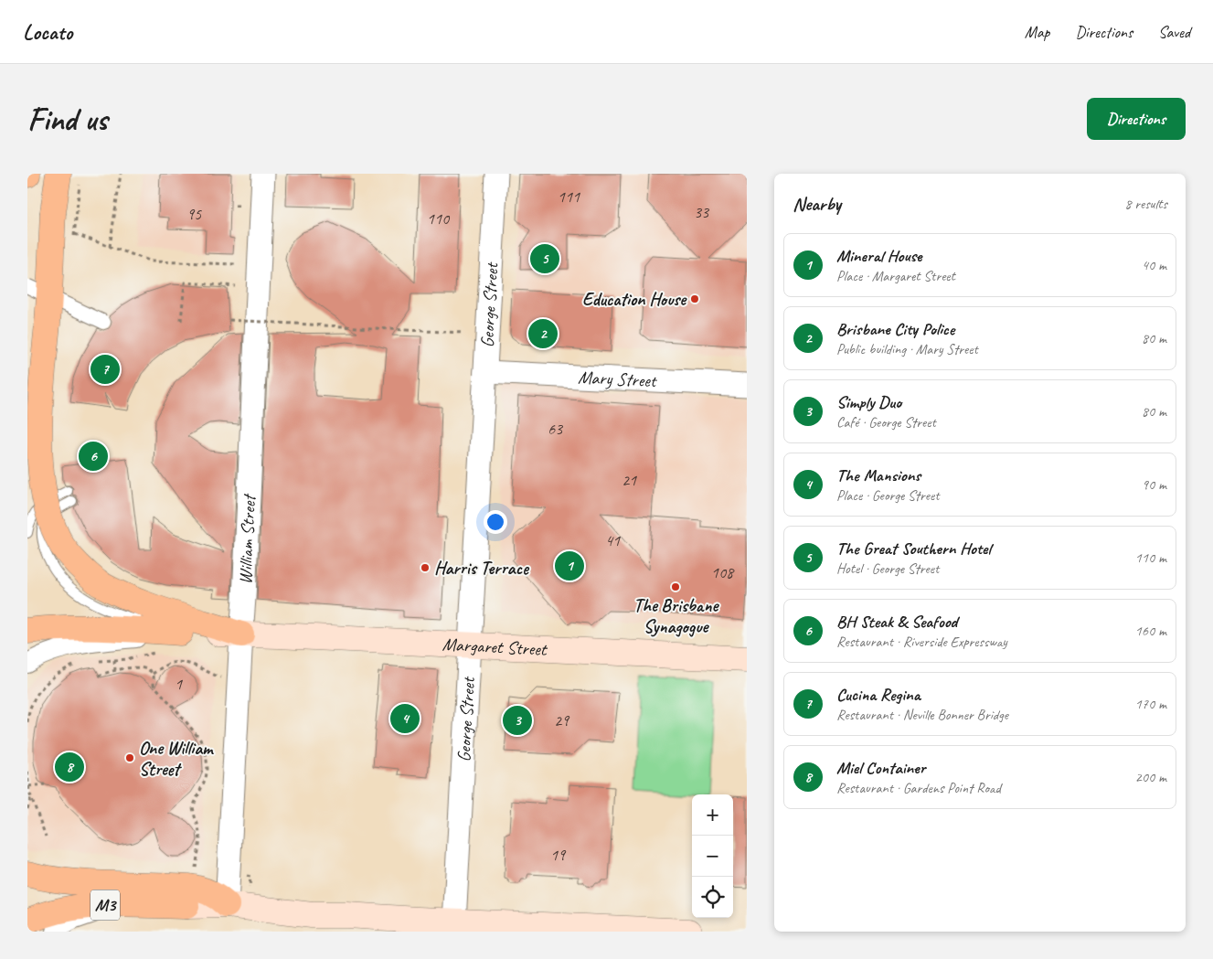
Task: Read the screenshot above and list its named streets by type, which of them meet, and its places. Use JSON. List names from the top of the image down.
{
  "streets": {
    "highway": ["M3"],
    "main road": ["Margaret Street"],
    "street": ["George Street", "Mary Street", "William Street"]
  },
  "crossings": [
    ["George Street", "Mary Street"],
    ["George Street", "Margaret Street"],
    ["William Street", "Margaret Street"],
    ["William Street", "M3"]
  ],
  "places": [
    "Education House",
    "Harris Terrace",
    "The Brisbane Synagogue",
    "One William Street"
  ],
  "house_numbers": [
    "111",
    "33",
    "95",
    "110",
    "63",
    "21",
    "41",
    "108",
    "1",
    "29",
    "19"
  ],
  "page": {
    "header": "Locato",
    "nav": ["Map", "Directions", "Saved"],
    "buttons": "Directions",
    "title": "Find us",
    "heading": ["Nearby", "8 results"],
    "list": [
      {
        "mark": "1",
        "name": "Mineral House",
        "note": "Place · Margaret Street",
        "value": "40 m"
      },
      {
        "mark": "2",
        "name": "Brisbane City Police",
        "note": "Public building · Mary Street",
        "value": "80 m"
      },
      {
        "mark": "3",
        "name": "Simply Duo",
        "note": "Café · George Street",
        "value": "80 m"
      },
      {
        "mark": "4",
        "name": "The Mansions",
        "note": "Place · George Street",
        "value": "90 m"
      },
      {
        "mark": "5",
        "name": "The Great Southern Hotel",
        "note": "Hotel · George Street",
        "value": "110 m"
      },
      {
        "mark": "6",
        "name": "BH Steak & Seafood",
        "note": "Restaurant · Riverside Expressway",
        "value": "160 m"
      },
      {
        "mark": "7",
        "name": "Cucina Regina",
        "note": "Restaurant · Neville Bonner Bridge",
        "value": "170 m"
      },
      {
        "mark": "8",
        "name": "Miel Container",
        "note": "Restaurant · Gardens Point Road",
        "value": "200 m"
      }
    ],
    "pins": [
      "5",
      "2",
      "7",
      "6",
      "1",
      "4",
      "3",
      "8"
    ],
    "map_buttons": ["+", "−"]
  }
}
